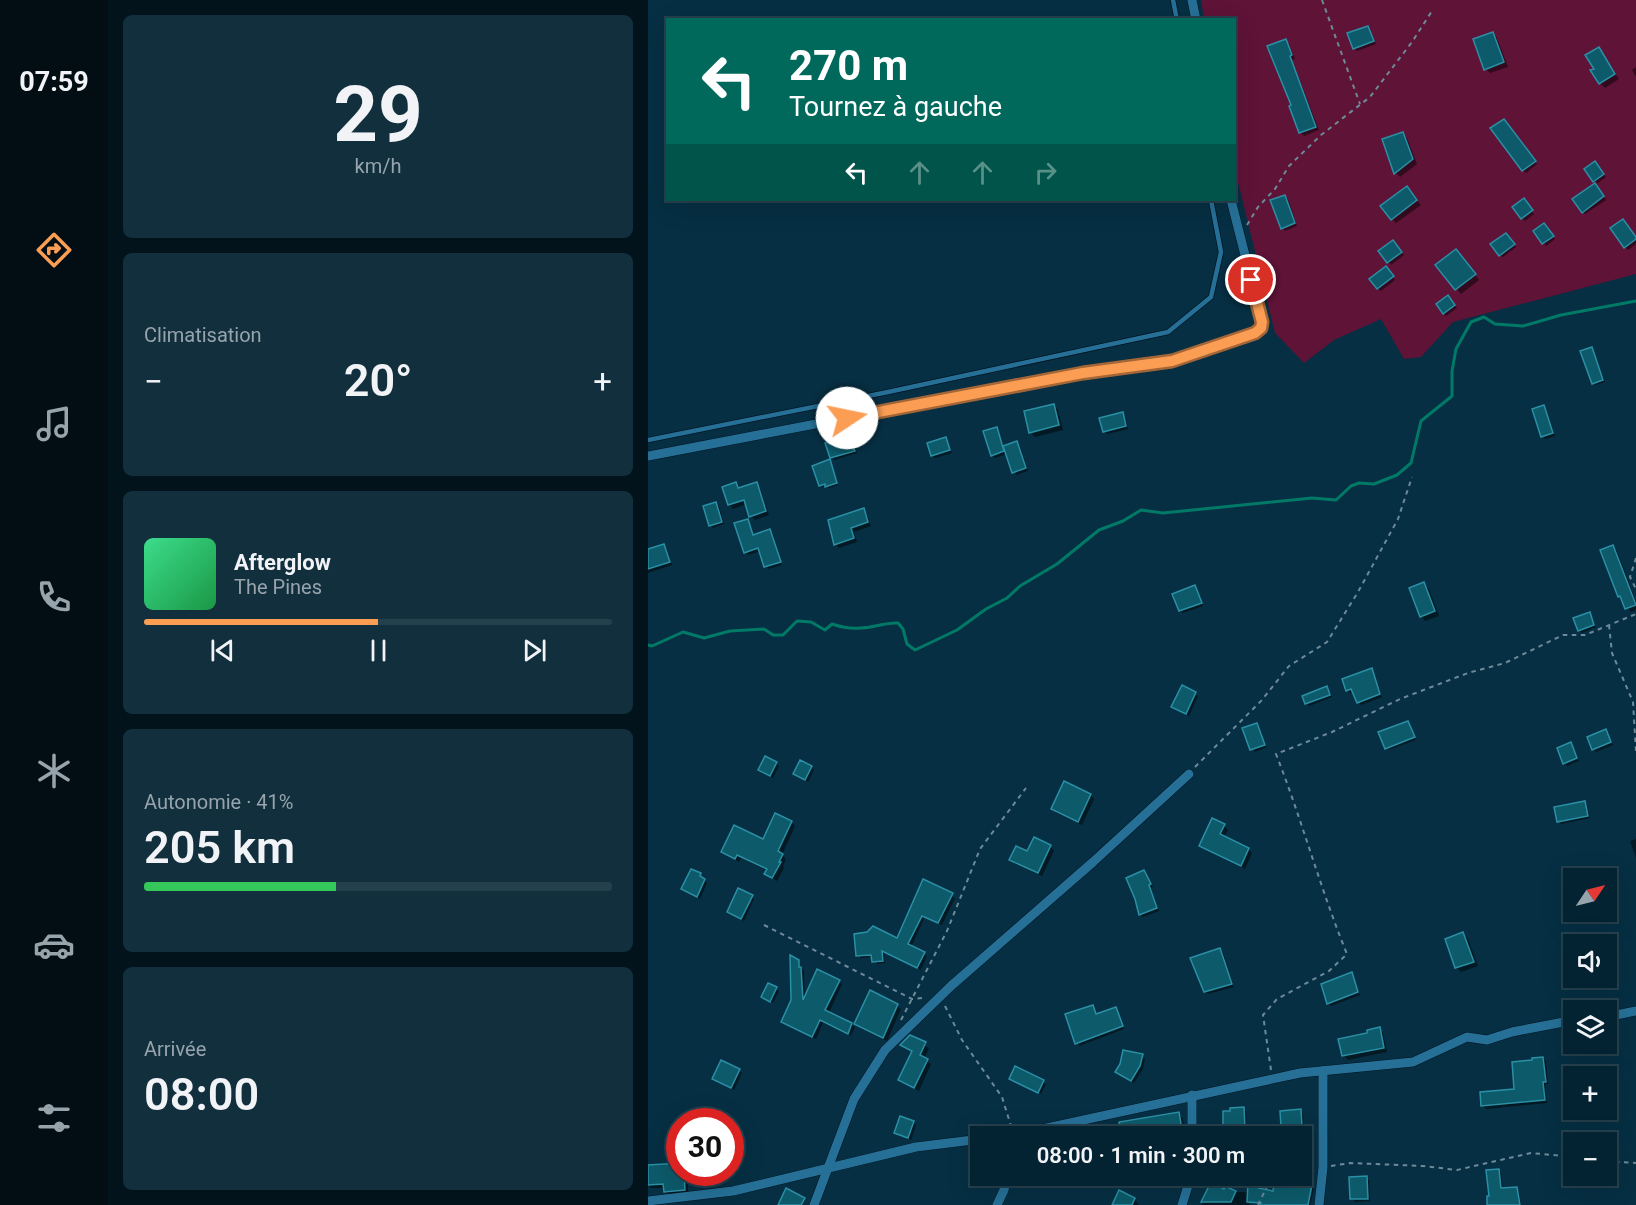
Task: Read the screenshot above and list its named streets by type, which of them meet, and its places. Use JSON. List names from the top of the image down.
{
  "north": "top right",
  "page": {
    "tabs": "07:59",
    "tile": [
      ["29", "km/h"],
      "Climatisation",
      ["Autonomie · 41%", "205 km"],
      ["Arrivée", "08:00"]
    ],
    "turn": ["270 m", "Tournez à gauche"],
    "heat": ["−", "20°", "+"],
    "song": ["Afterglow", "The Pines"],
    "map_buttons": ["+", "−"],
    "limit": "30",
    "trip": "08:00 · 1 min · 300 m"
  }
}
